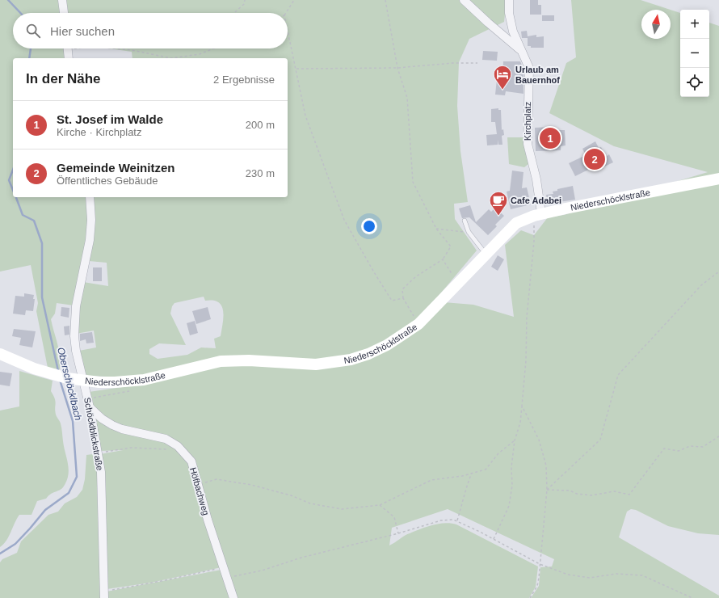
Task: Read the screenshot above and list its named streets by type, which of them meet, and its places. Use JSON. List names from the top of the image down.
{
  "streets": {
    "main road": ["Niederschöcklstraße"],
    "street": ["Kirchplatz", "Schöcklblickstraße", "Höfbachweg"]
  },
  "crossings": [
    ["Kirchplatz", "Niederschöcklstraße"],
    ["Niederschöcklstraße", "Schöcklblickstraße"],
    ["Schöcklblickstraße", "Höfbachweg"]
  ],
  "water": ["Oberschöcklbach"],
  "places": {
    "hotel": ["Urlaub am Bauernhof"],
    "cafe": ["Cafe Adabei"]
  },
  "north": "top",
  "page": {
    "map_buttons": ["+", "−"],
    "search": "Hier suchen",
    "heading": ["In der Nähe", "2 Ergebnisse"],
    "list": [
      {
        "mark": "1",
        "name": "St. Josef im Walde",
        "note": "Kirche · Kirchplatz",
        "value": "200 m"
      },
      {
        "mark": "2",
        "name": "Gemeinde Weinitzen",
        "note": "Öffentliches Gebäude",
        "value": "230 m"
      }
    ],
    "pins": ["1", "2"]
  }
}
